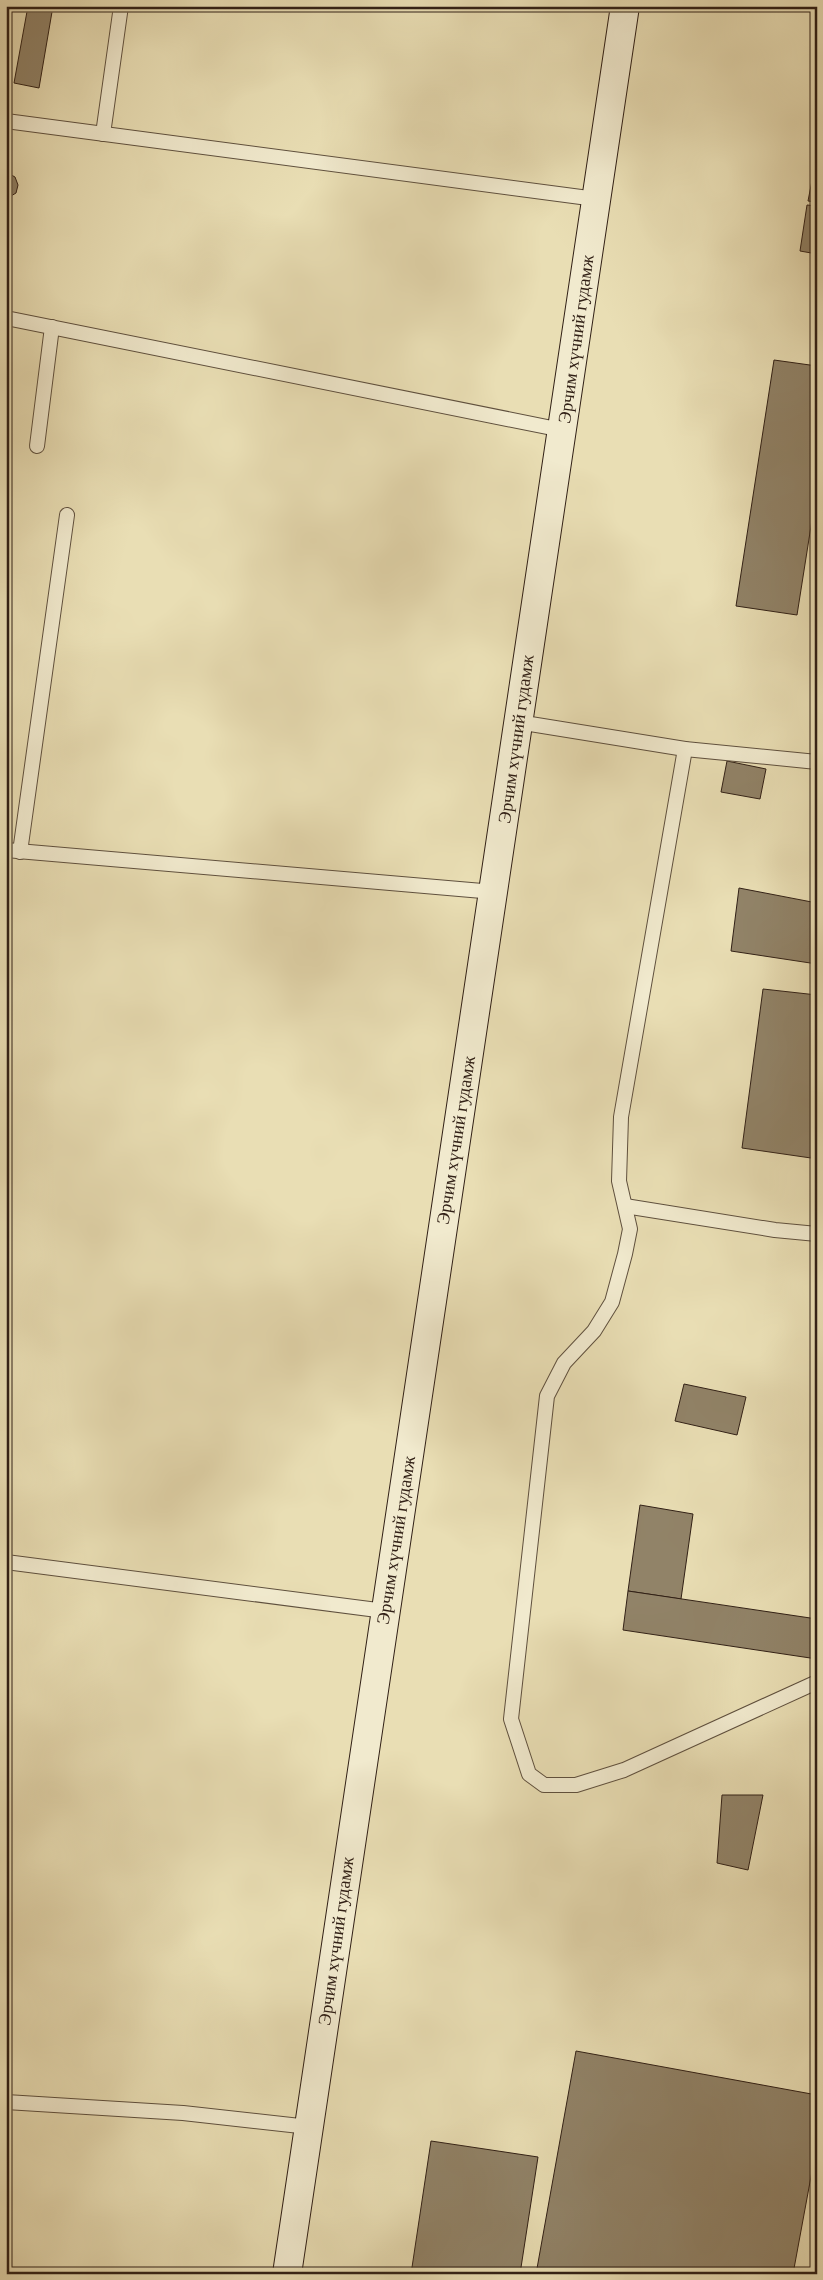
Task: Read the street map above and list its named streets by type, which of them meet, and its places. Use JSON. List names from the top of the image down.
{
  "streets": {
    "main road": ["Эрчим хүчний гудамж"]
  }
}
